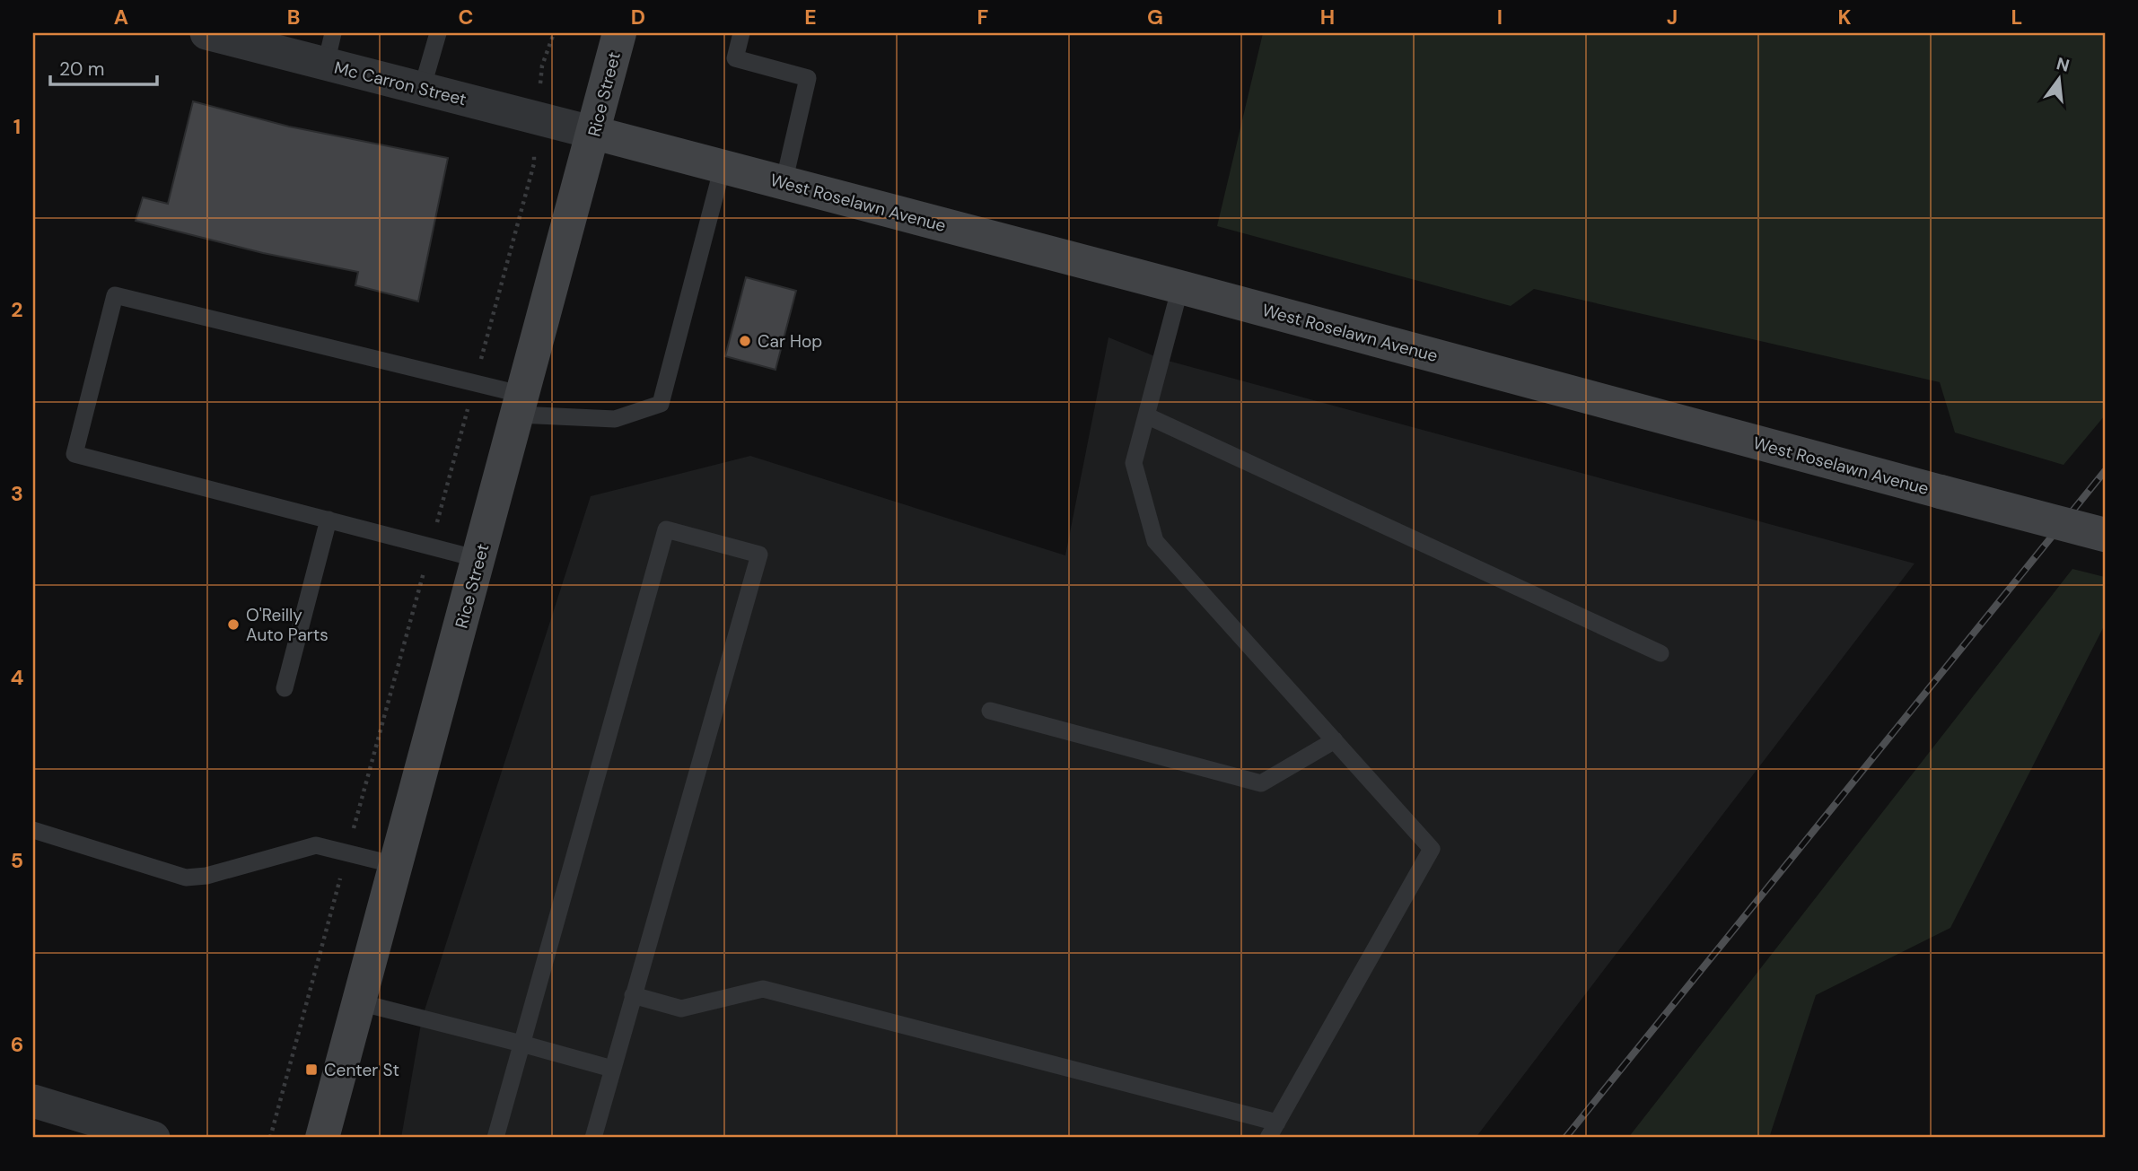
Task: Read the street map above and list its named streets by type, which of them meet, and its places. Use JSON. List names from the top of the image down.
{
  "streets": {
    "street": ["Mc Carron Street", "Rice Street", "West Roselawn Avenue"]
  },
  "crossings": [
    ["Mc Carron Street", "Rice Street"],
    ["Mc Carron Street", "West Roselawn Avenue"],
    ["Rice Street", "West Roselawn Avenue"]
  ],
  "places": {
    "other": ["Car Hop", "O'Reilly Auto Parts"],
    "transit": ["Center St"]
  },
  "scale_bar": "20 m",
  "north": "top",
  "grid": {
    "columns": [
      "A",
      "B",
      "C",
      "D",
      "E",
      "F",
      "G",
      "H",
      "I",
      "J",
      "K",
      "L"
    ],
    "rows": [
      "1",
      "2",
      "3",
      "4",
      "5",
      "6"
    ]
  }
}
